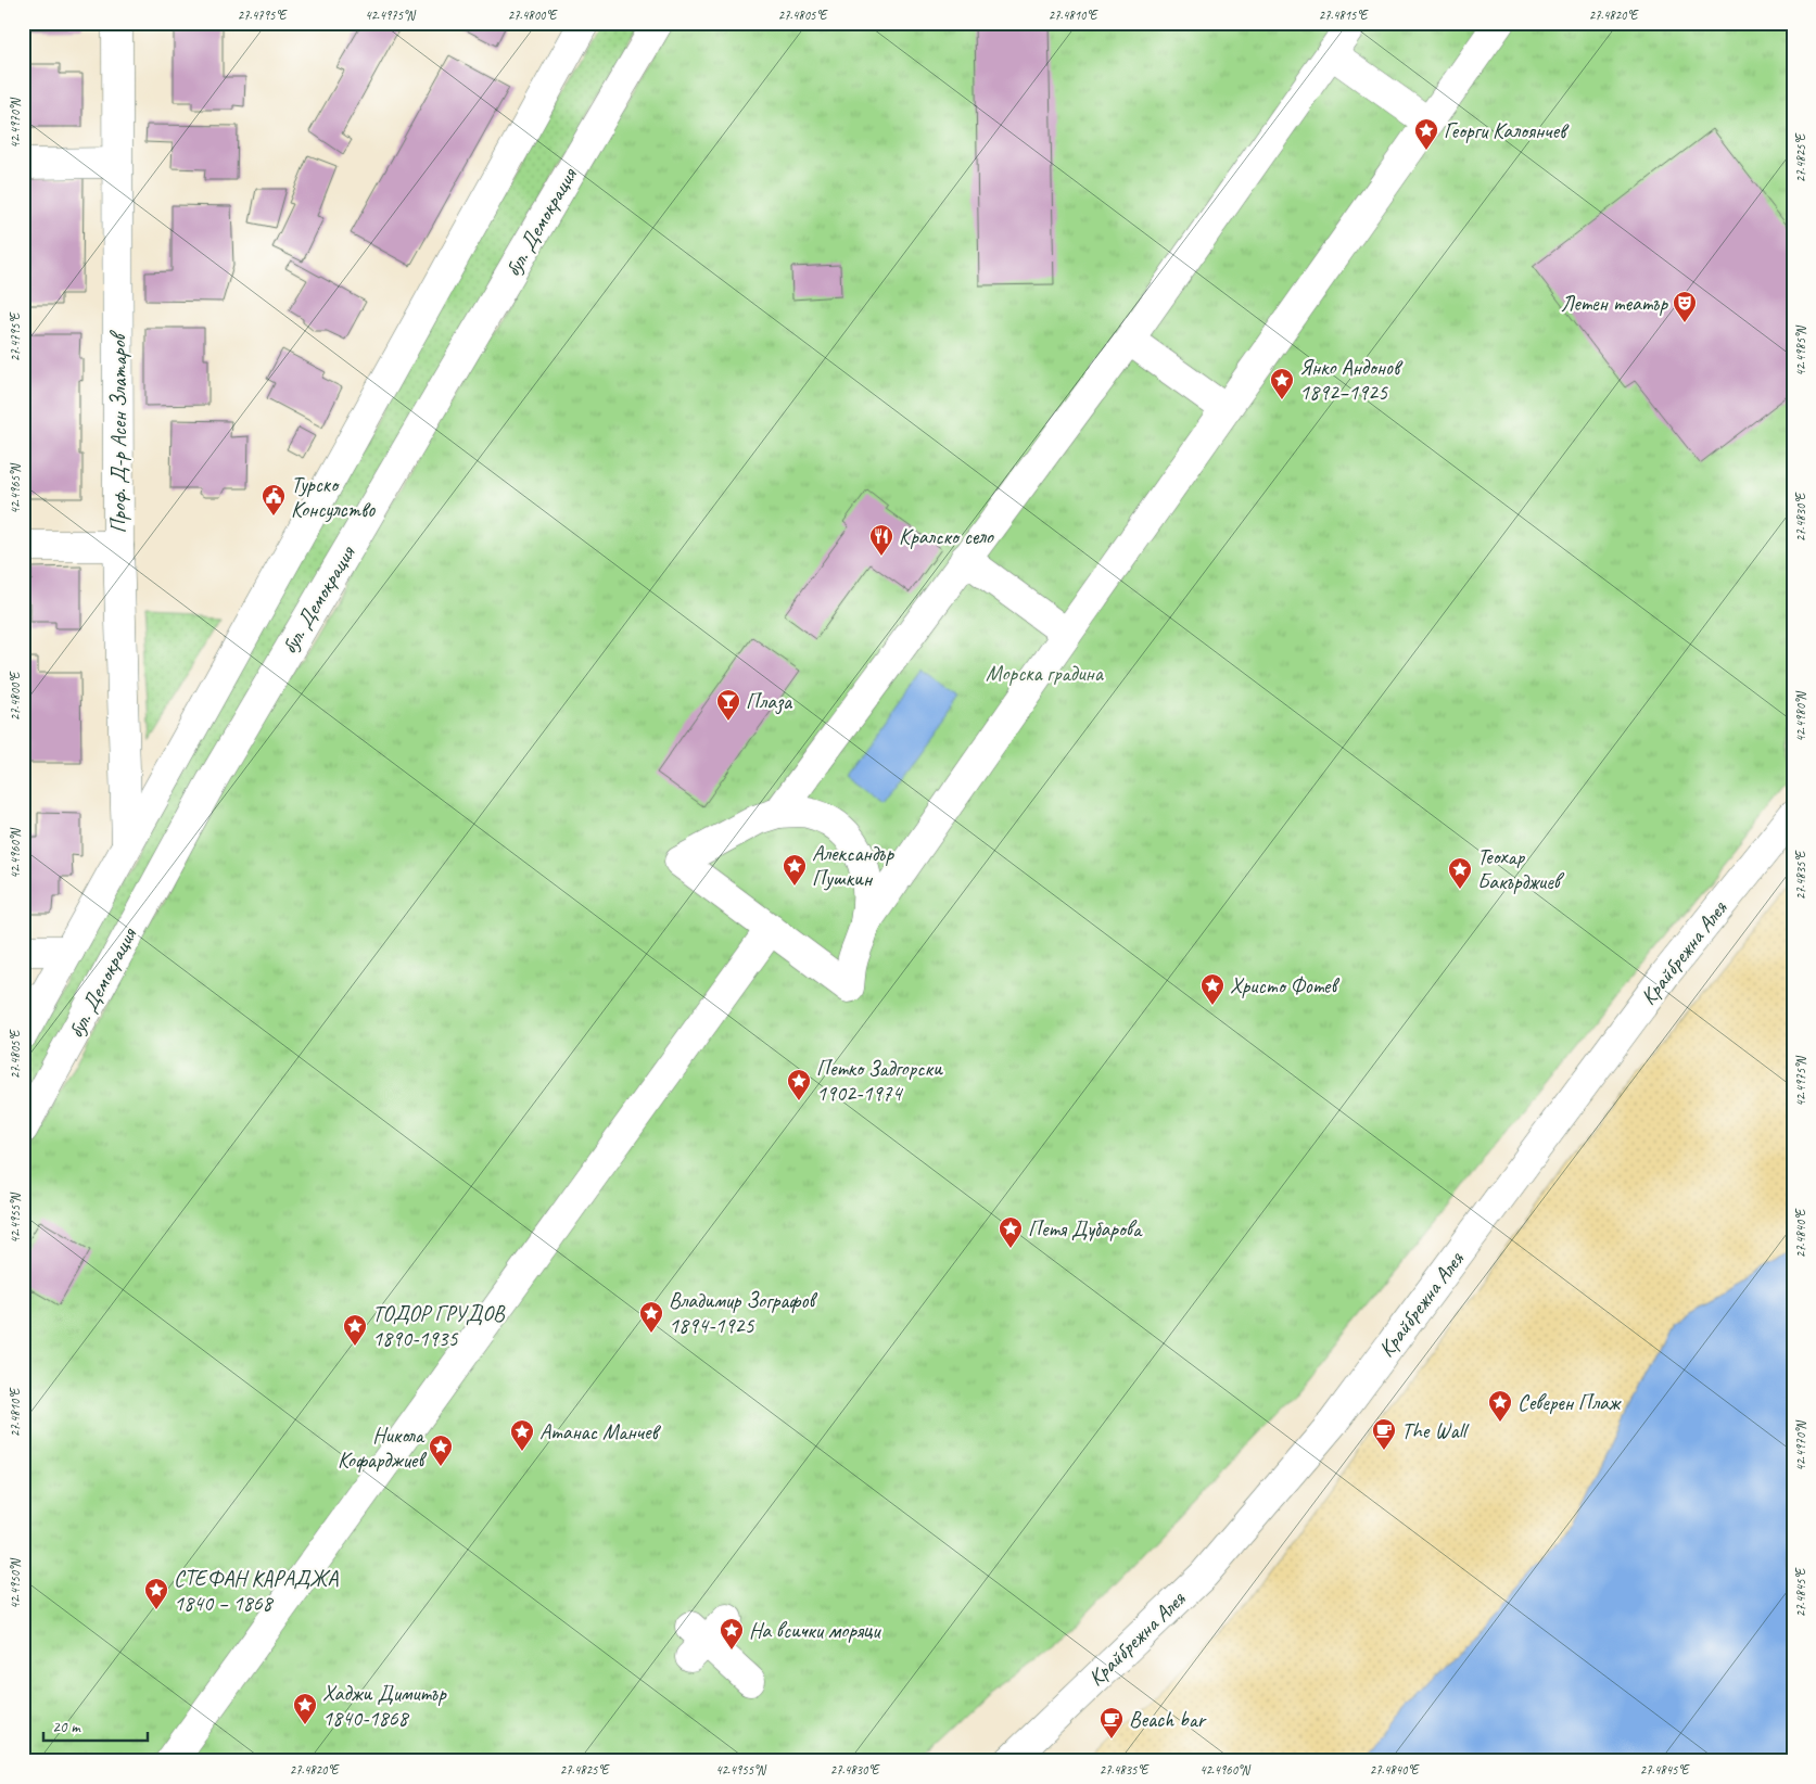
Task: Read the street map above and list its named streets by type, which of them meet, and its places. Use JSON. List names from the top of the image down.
{
  "streets": {
    "street": ["бул. Демокрация", "Проф. Д-р Асен Златаров", "Крайбрежна Алея"]
  },
  "crossings": [
    ["бул. Демокрация", "Проф. Д-р Асен Златаров"]
  ],
  "parks": ["Морска градина"],
  "places": {
    "place": [
      "Георги Калоянчев",
      "Янко Андонов 1892–1925",
      "Александър Пушкин",
      "Теохар Бакърджиев",
      "Христо Фотев",
      "Петко Задгорски 1902-1974",
      "Петя Дубарова",
      "Владимир Зографов 1894-1925",
      "TOДOP ГРУДОВ 1890-1935",
      "Северен Плаж",
      "Атанас Манчев",
      "Никола Кофарджиев",
      "СТЕФАН КАРАДЖА 1840 – 1868",
      "На всички моряци",
      "Хаджи Димитър 1840-1868"
    ],
    "theatre": ["Летен театър"],
    "public building": ["Турско Консулство"],
    "restaurant": ["Кралско село"],
    "bar": ["Плаза"],
    "cafe": ["The Wall", "Beach bar"]
  },
  "scale_bar": "20 m",
  "coordinates": [
    "27.4795°E",
    "42.4975°N",
    "27.4800°E",
    "27.4805°E",
    "27.4810°E",
    "27.4815°E",
    "27.4820°E",
    "42.4970°N",
    "27.4825°E",
    "42.4985°N",
    "42.4965°N",
    "27.4830°E",
    "42.4980°N",
    "42.4960°N",
    "27.4835°E",
    "42.4955°N",
    "27.4840°E",
    "42.4950°N",
    "27.4845°E"
  ]
}
